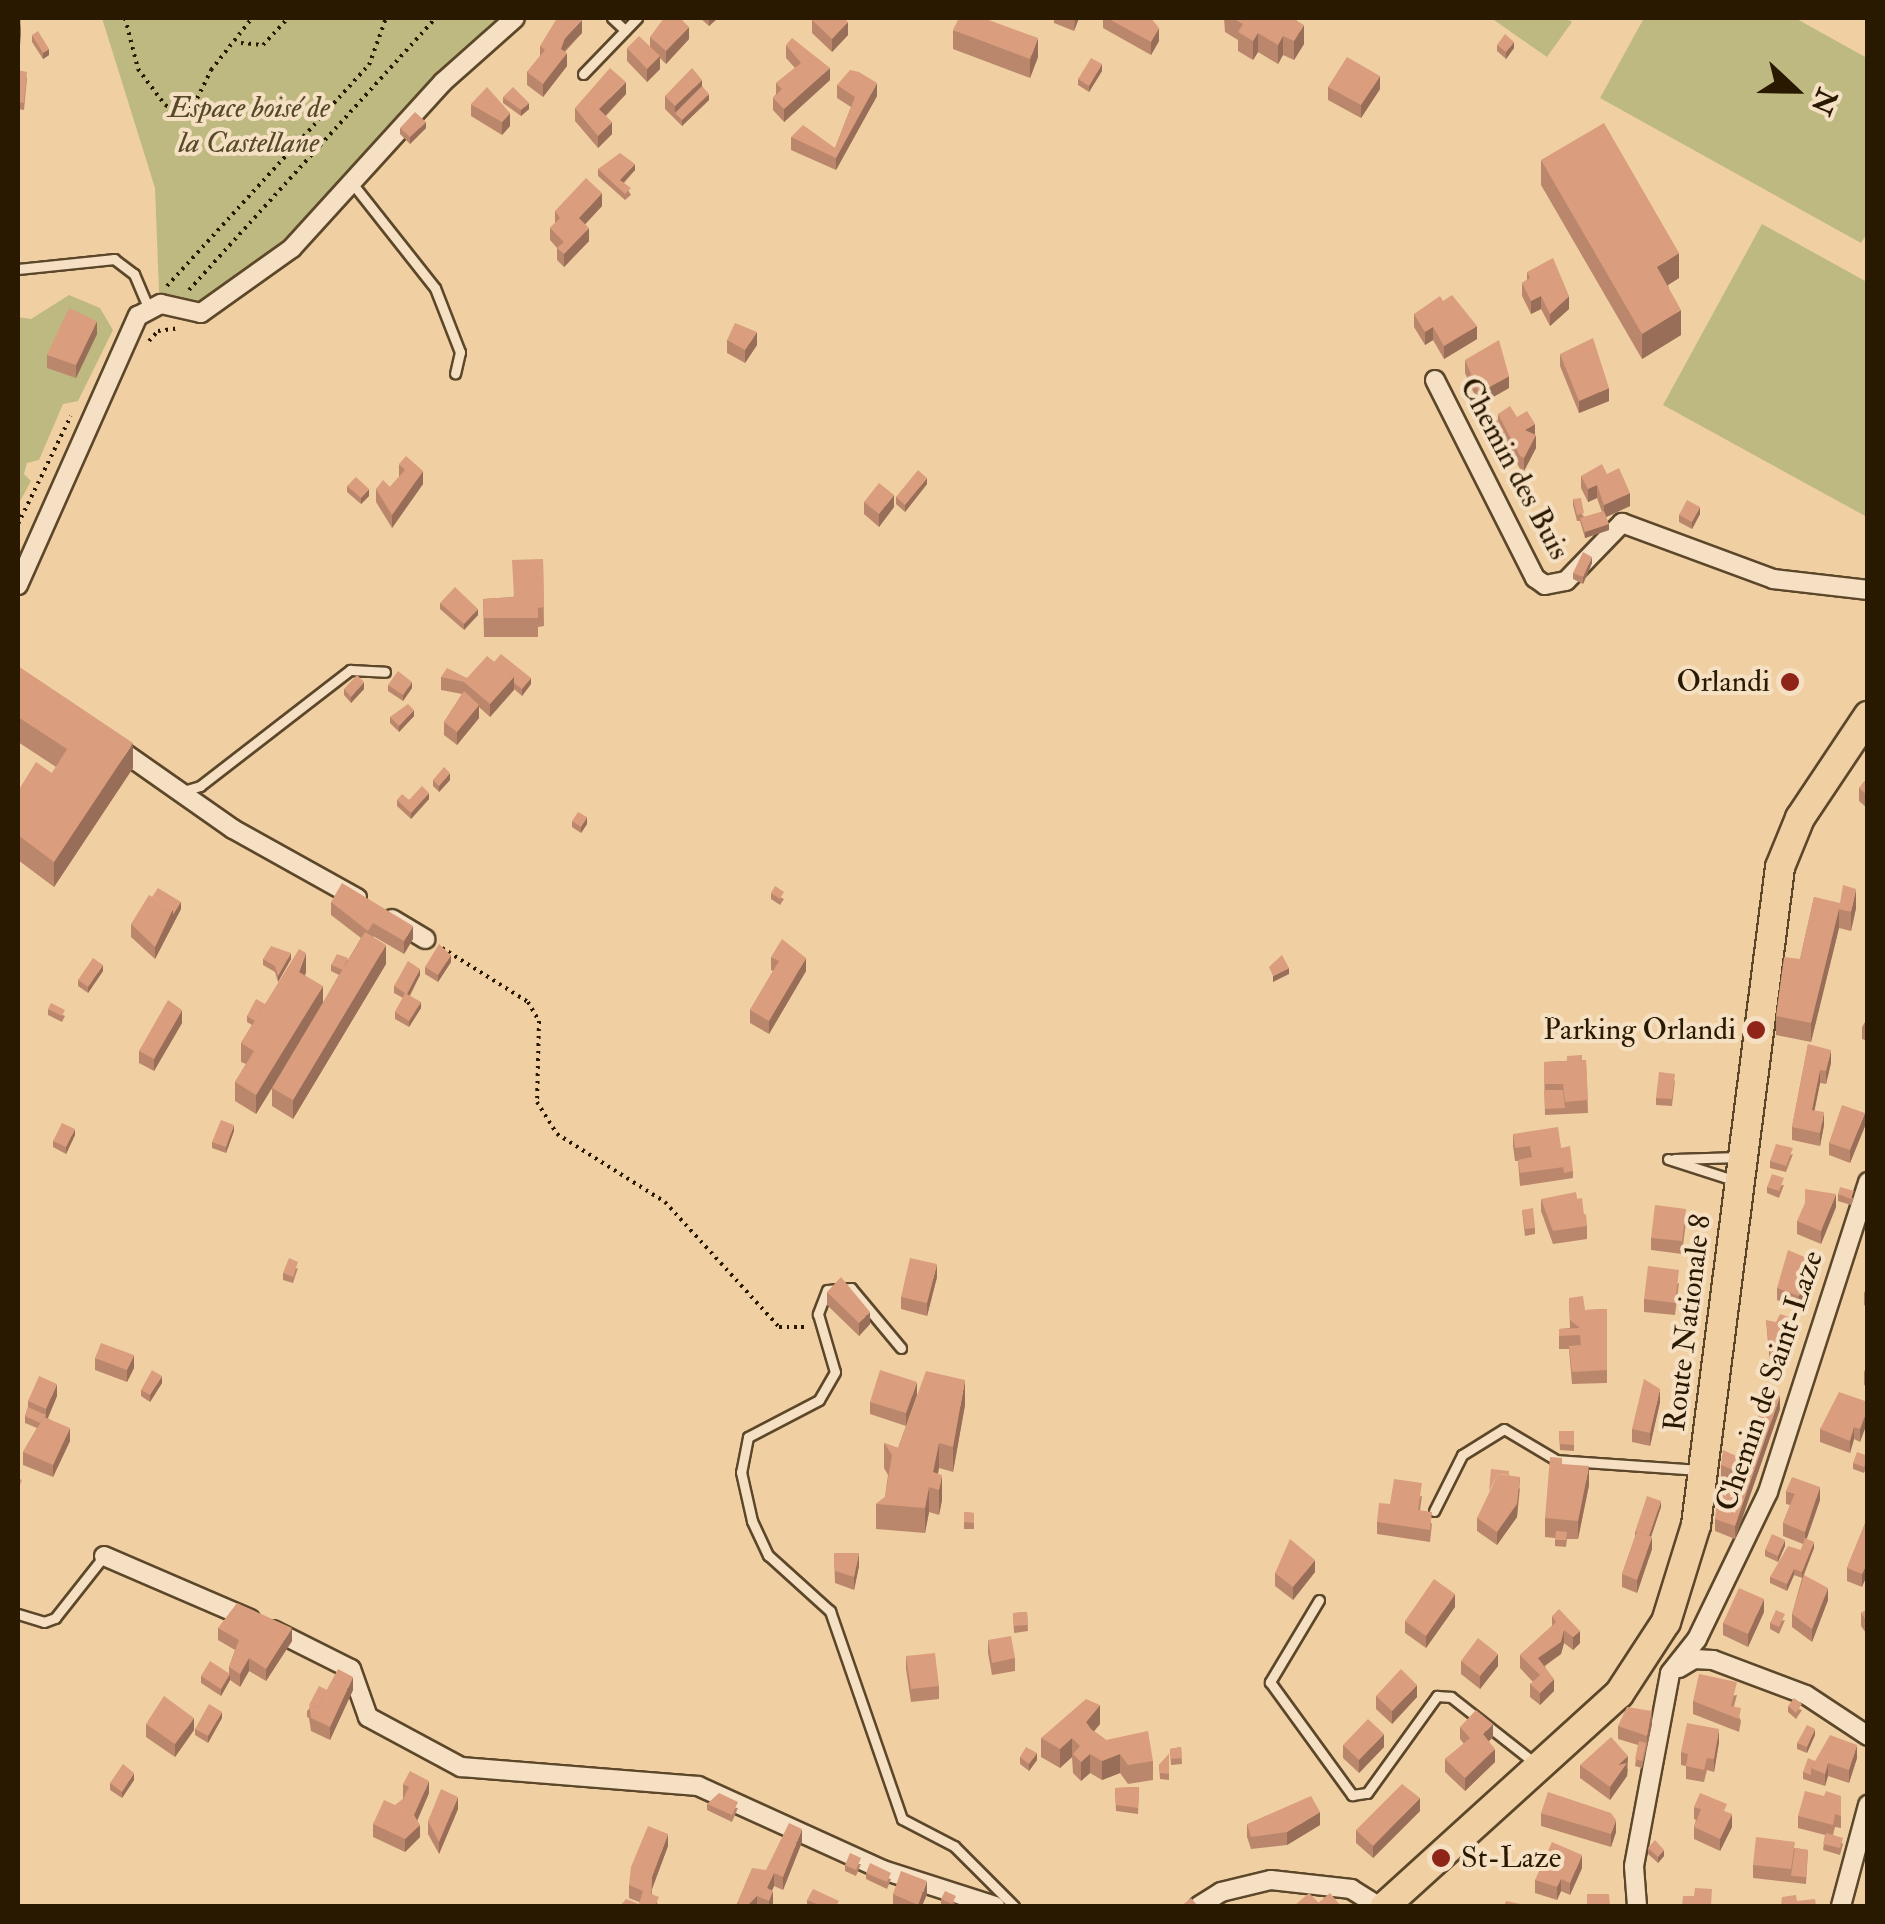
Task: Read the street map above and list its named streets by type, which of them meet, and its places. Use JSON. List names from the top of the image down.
{
  "streets": {
    "main road": ["Route Nationale 8"],
    "street": ["Chemin des Buis", "Chemin de Saint-Laze"]
  },
  "crossings": [
    ["Route Nationale 8", "Chemin de Saint-Laze"]
  ],
  "parks": ["Espace boisé de la Castellane"],
  "places": ["Orlandi", "Parking Orlandi", "St-Laze"],
  "north": "right"
}
